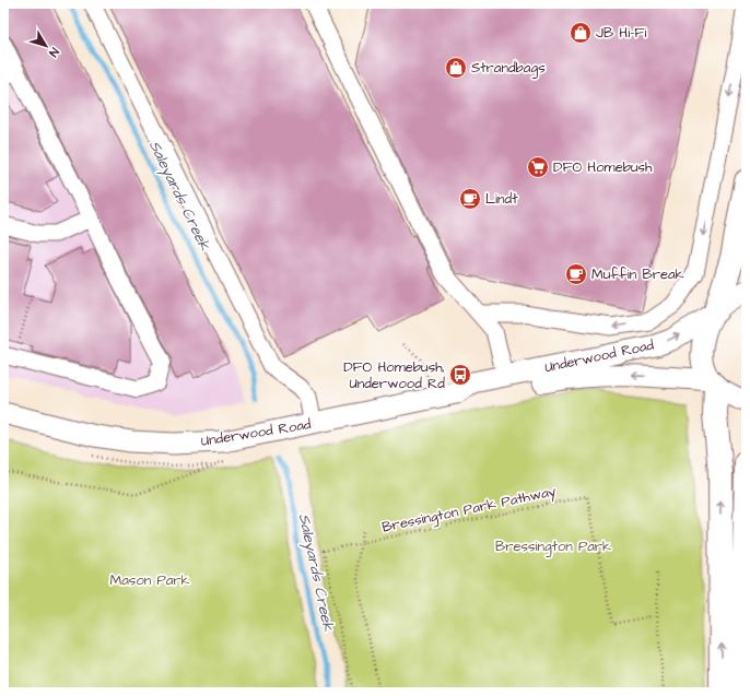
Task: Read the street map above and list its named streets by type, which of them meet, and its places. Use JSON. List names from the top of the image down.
{
  "streets": {
    "main road": ["Underwood Road"],
    "path": ["Bressington Park Pathway"]
  },
  "water": ["Saleyards Creek"],
  "parks": ["Bressington Park", "Mason Park"],
  "places": {
    "shop": ["JB Hi-Fi", "Strandbags"],
    "supermarket": ["DFO Homebush"],
    "cafe": ["Lindt", "Muffin Break"],
    "bus stop": ["DFO Homebush, Underwood Rd"]
  },
  "north": "bottom right"
}
